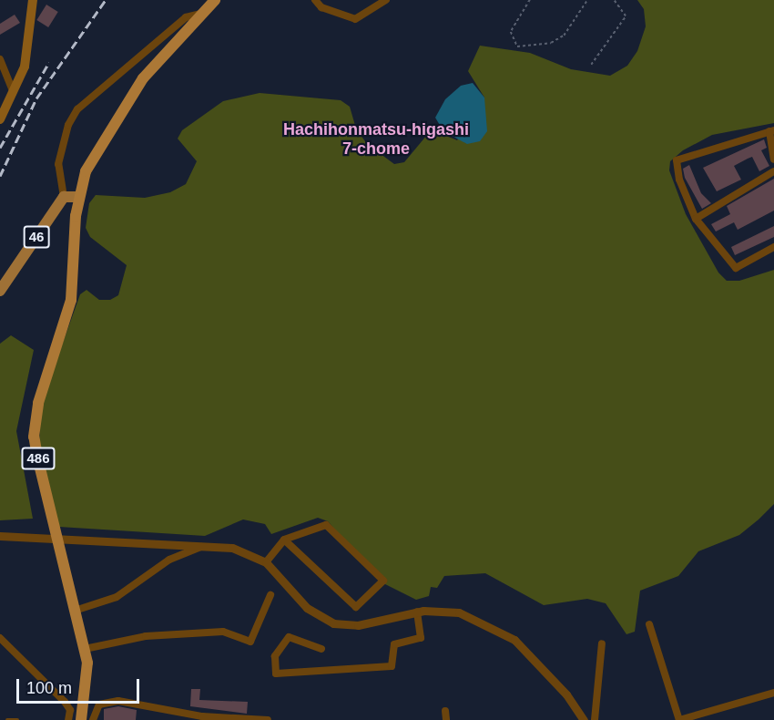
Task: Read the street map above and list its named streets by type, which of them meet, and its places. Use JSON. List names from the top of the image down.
{
  "streets": {
    "highway": ["486"],
    "main road": ["46"]
  },
  "districts": ["Hachihonmatsu-higashi 7-chome"],
  "scale_bar": "100 m"
}
